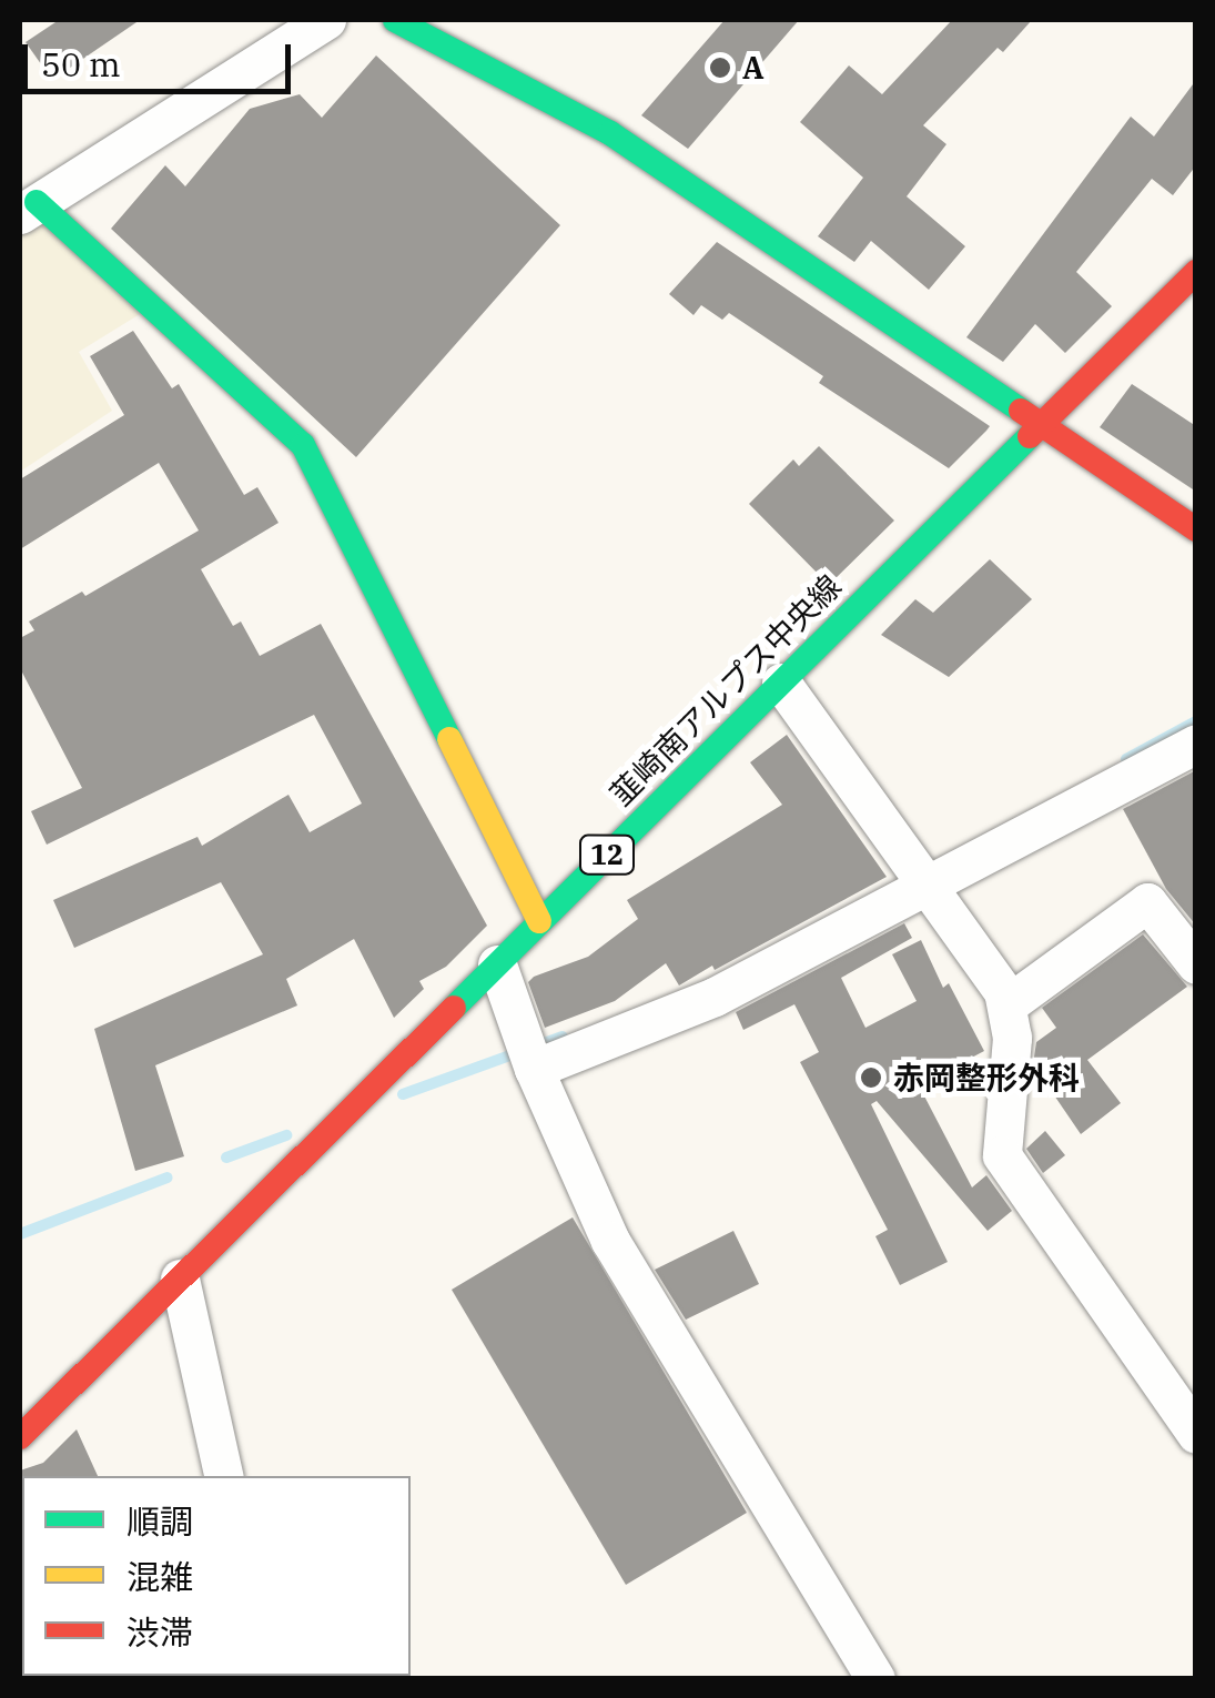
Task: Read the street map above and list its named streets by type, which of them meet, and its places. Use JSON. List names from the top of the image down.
{
  "streets": {
    "street": ["韮崎南アルプス中央線", "12"]
  },
  "places": ["A", "赤岡整形外科"],
  "legend": ["順調", "混雑", "渋滞"],
  "scale_bar": "50 m"
}
